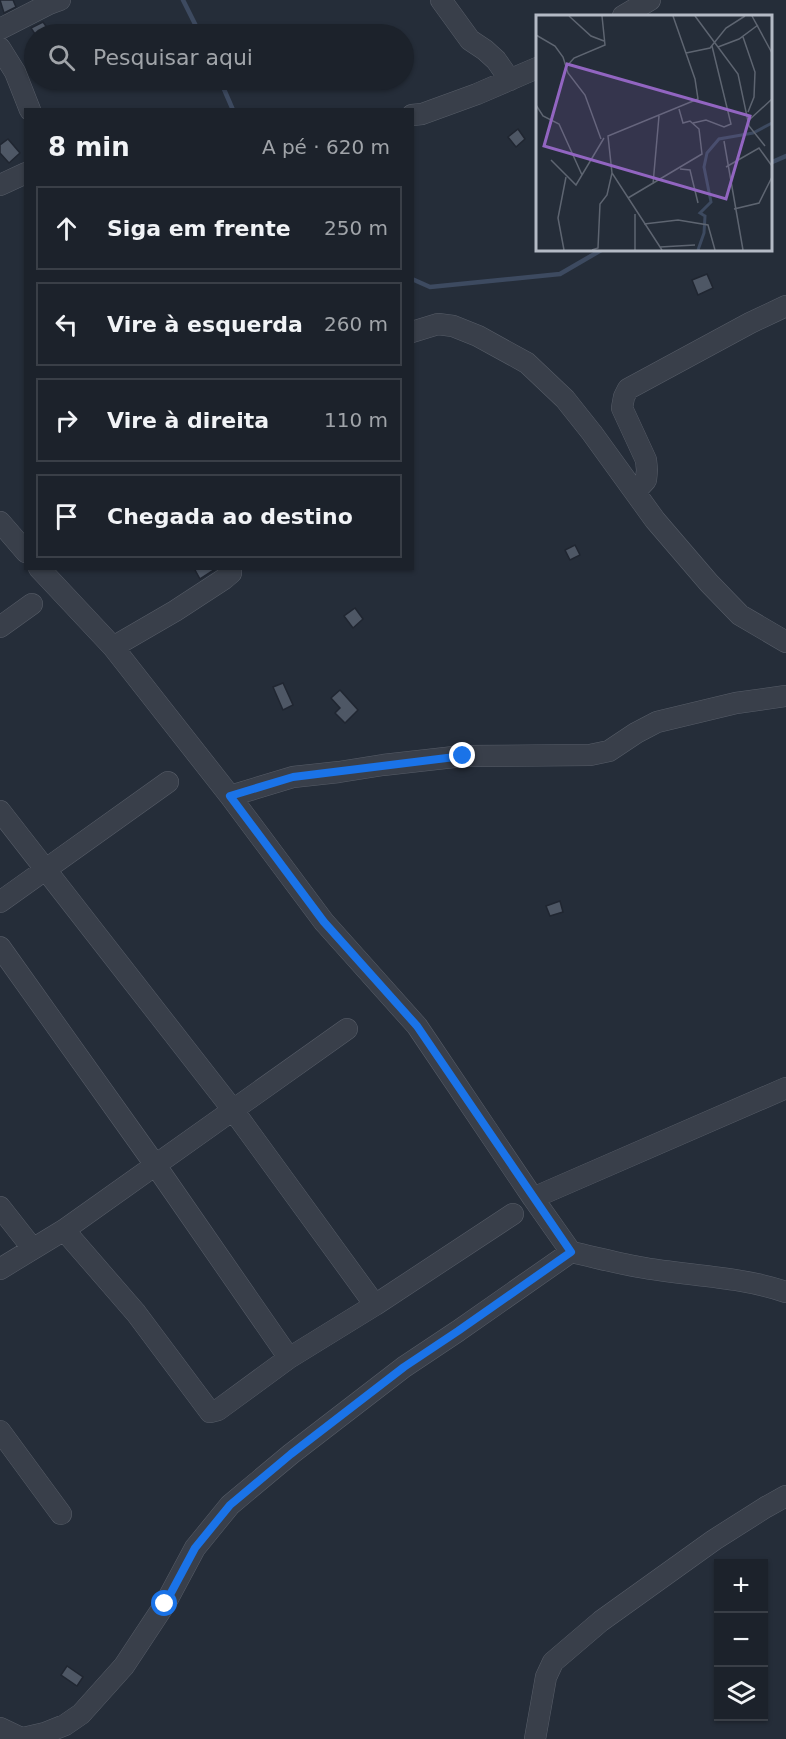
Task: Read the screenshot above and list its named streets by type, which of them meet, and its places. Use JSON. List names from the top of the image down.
{
  "page": {
    "search": "Pesquisar aqui",
    "heading": ["8 min", "A pé · 620 m"],
    "list": [
      ["Siga em frente", "250 m"],
      ["Vire à esquerda", "260 m"],
      ["Vire à direita", "110 m"],
      "Chegada ao destino"
    ],
    "map_buttons": ["+", "−"]
  }
}
